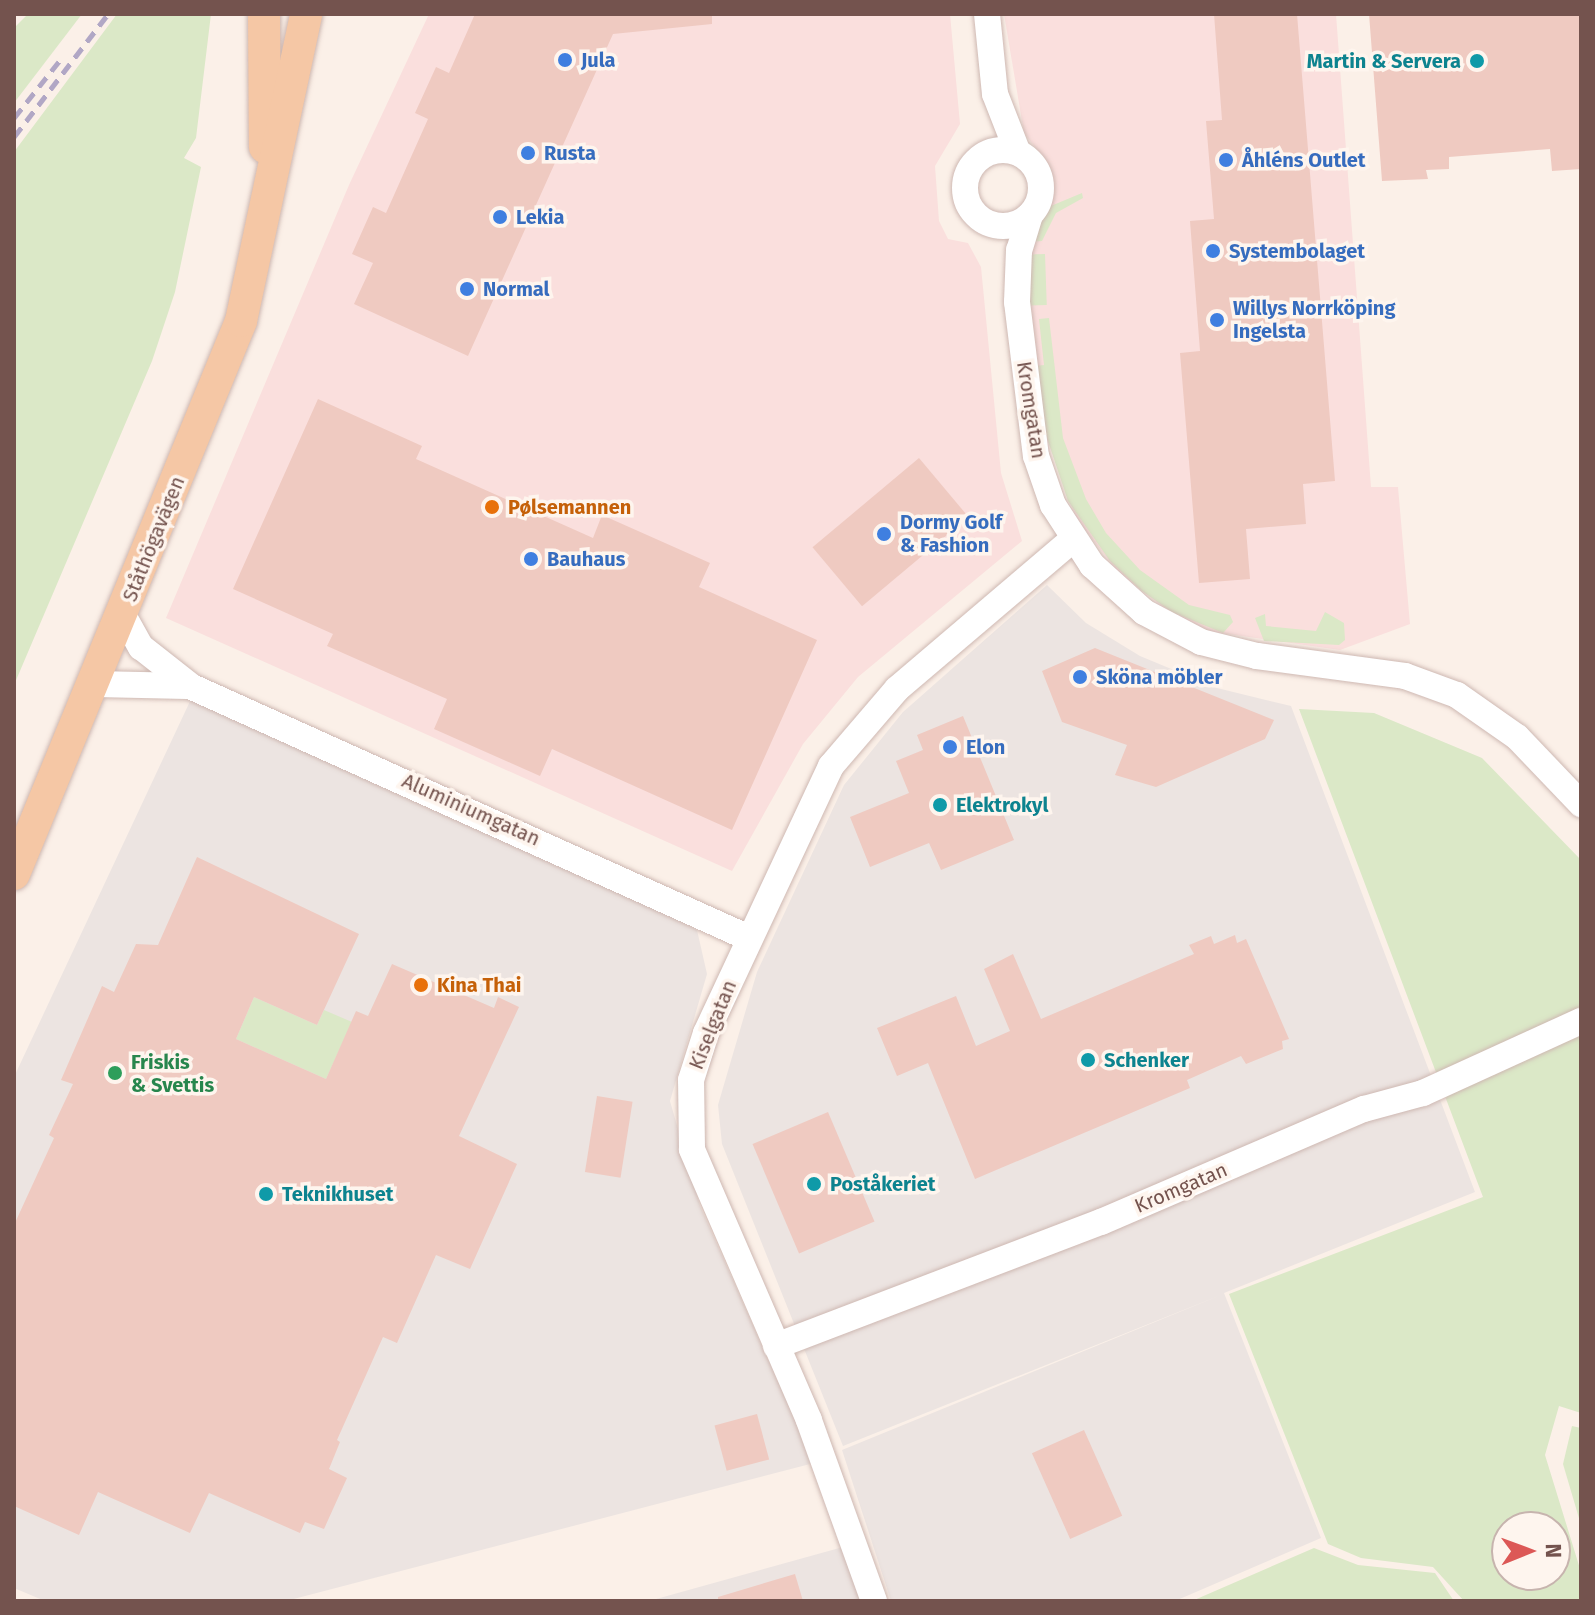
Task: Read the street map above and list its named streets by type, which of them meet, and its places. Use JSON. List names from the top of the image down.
{
  "streets": {
    "main road": ["Ståthögavägen"],
    "street": ["Kromgatan", "Aluminiumgatan", "Kiselgatan"]
  },
  "crossings": [
    ["Kromgatan", "Kiselgatan"],
    ["Ståthögavägen", "Aluminiumgatan"],
    ["Aluminiumgatan", "Kiselgatan"]
  ],
  "places": [
    "Jula",
    "Martin & Servera",
    "Rusta",
    "Åhléns Outlet",
    "Lekia",
    "Systembolaget",
    "Normal",
    "Willys Norrköping Ingelsta",
    "Pølsemannen",
    "Dormy Golf & Fashion",
    "Bauhaus",
    "Sköna möbler",
    "Elon",
    "Elektrokyl",
    "Kina Thai",
    "Schenker",
    "Friskis & Svettis",
    "Poståkeriet",
    "Teknikhuset"
  ],
  "north": "right"
}
